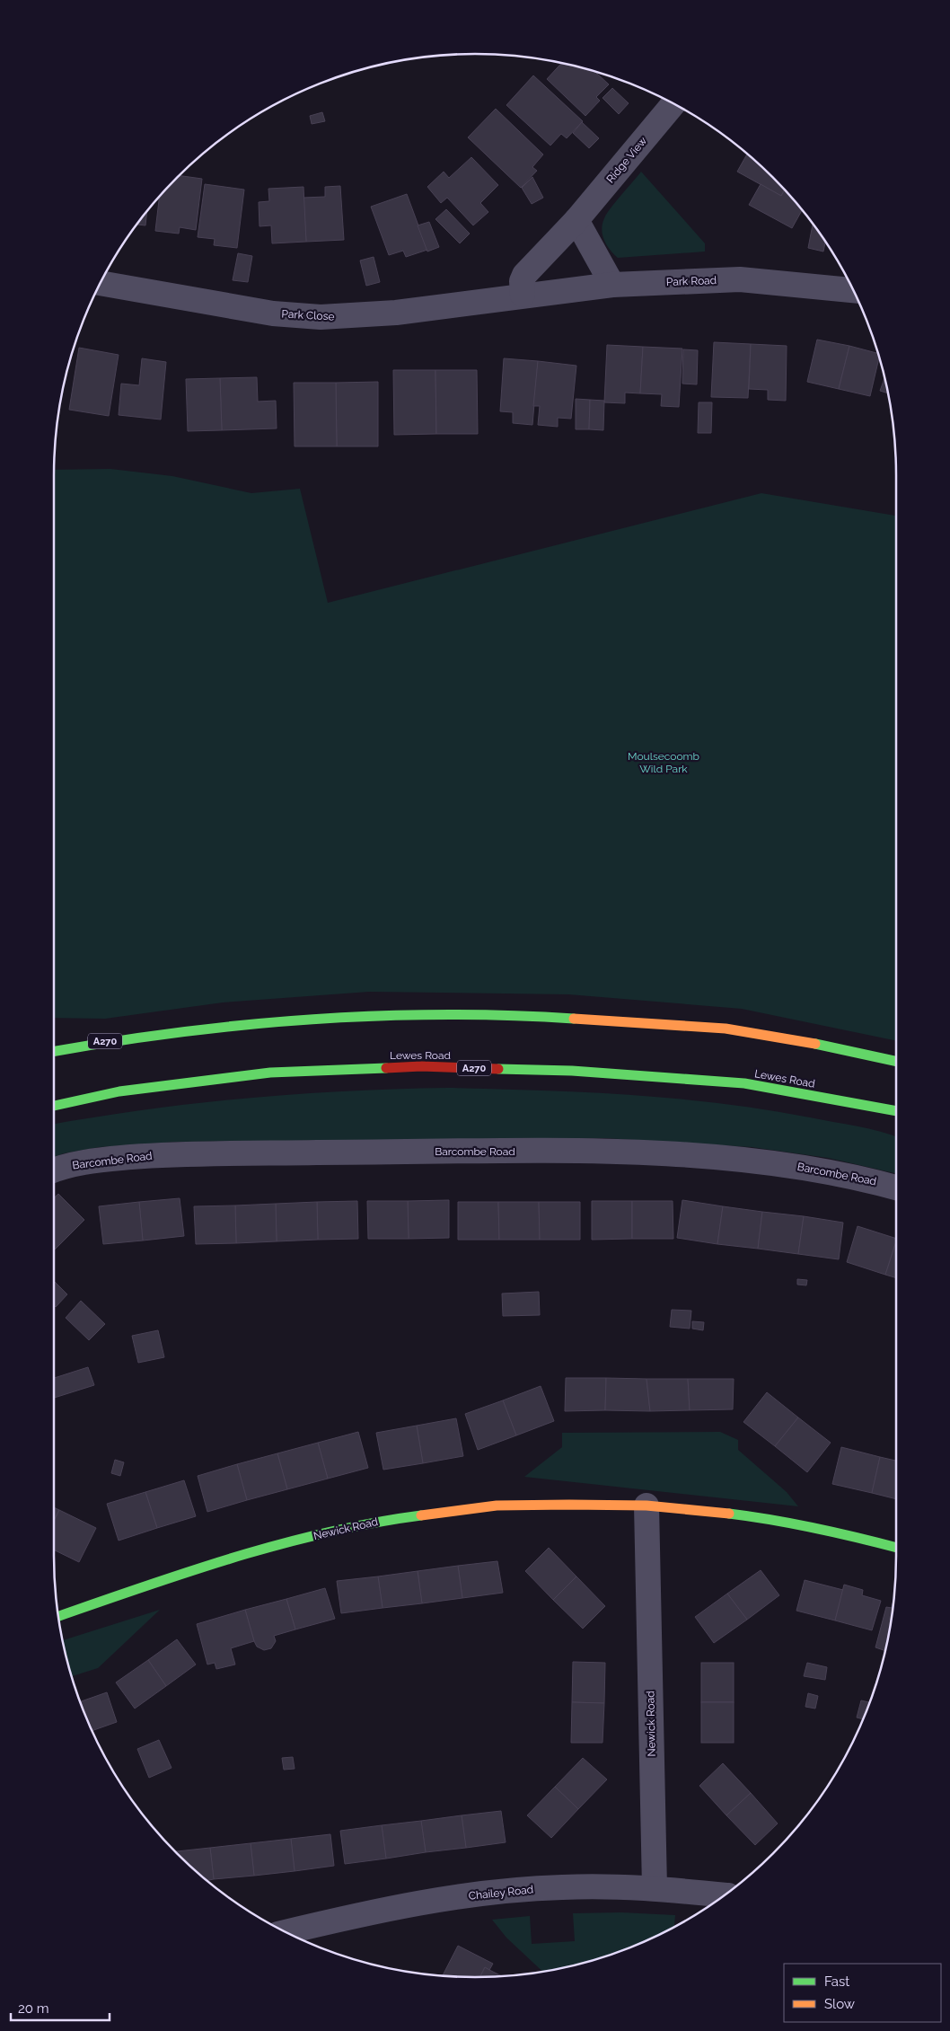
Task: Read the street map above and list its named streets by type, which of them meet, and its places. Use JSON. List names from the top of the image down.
{
  "streets": {
    "main road": ["A270", "Lewes Road", "Newick Road"],
    "street": [
      "Ridge View",
      "Park Road",
      "Park Close",
      "Barcombe Road",
      "Chailey Road"
    ]
  },
  "crossings": [
    ["Ridge View", "Park Road"],
    ["Ridge View", "Park Close"],
    ["Park Road", "Park Close"],
    ["Newick Road", "Chailey Road"]
  ],
  "parks": ["Moulsecoomb Wild Park"],
  "legend": ["Fast", "Slow"],
  "scale_bar": "20 m"
}
